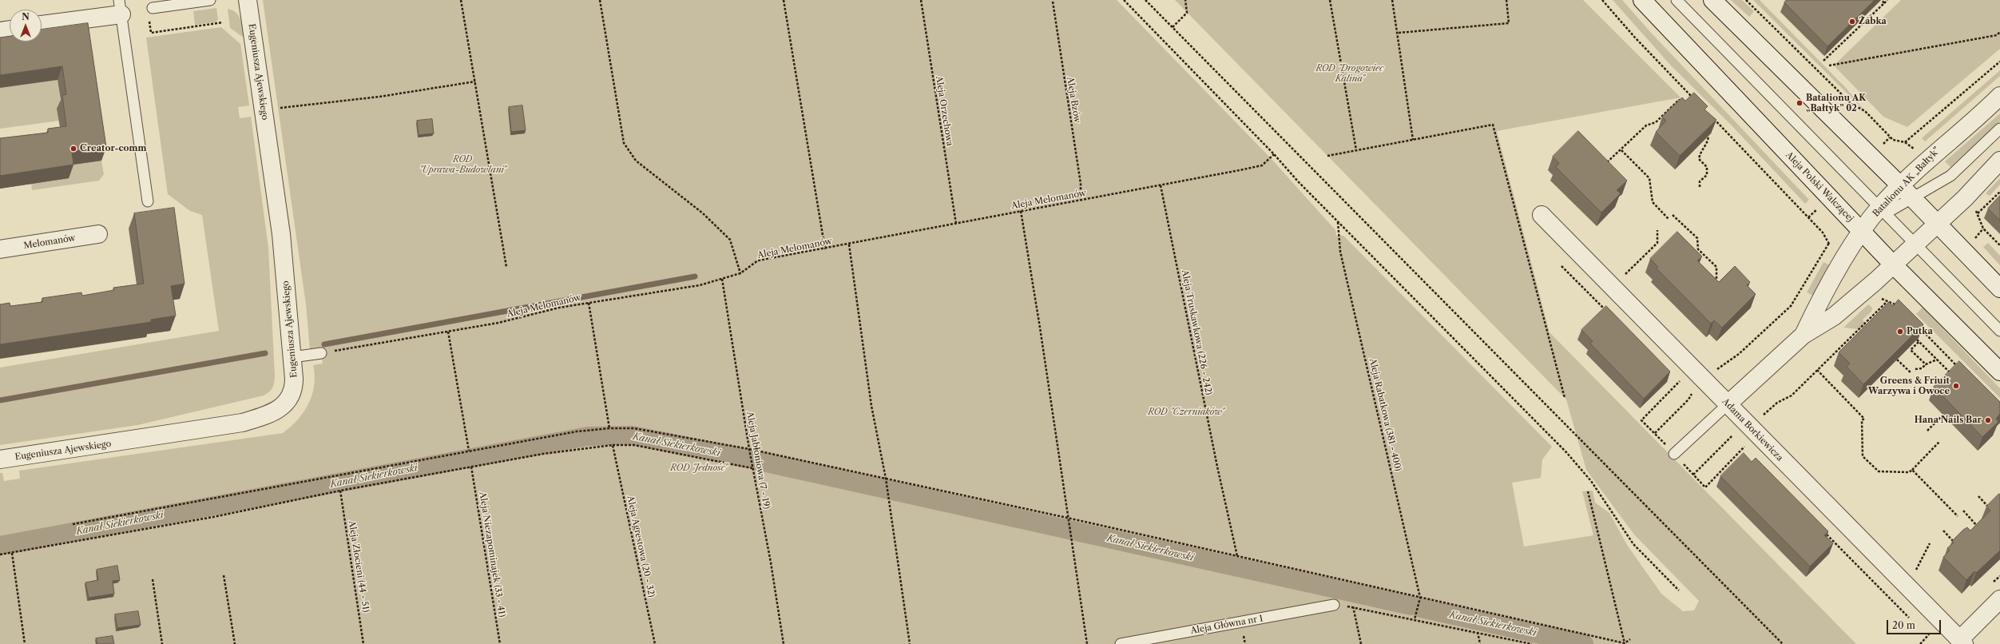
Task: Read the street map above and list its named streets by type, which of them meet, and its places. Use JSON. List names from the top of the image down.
{
  "streets": {
    "street": [
      "Eugeniusza Ajewskiego",
      "Batalionu AK „Bałtyk”",
      "Aleja Polski Walczącej",
      "Melomanów",
      "Adama Borkiewicza"
    ],
    "lane": ["Aleja Główna nr 1"],
    "path": [
      "Aleja Bzów",
      "Aleja Orzechowa",
      "Aleja Melomanów",
      "Aleja Truskawkowa (226 - 242)",
      "Aleja Rabatkowa (381 - 400)",
      "Aleja Jabłoniowa (7 - 19)",
      "Aleja Agrestowa (20 - 32)",
      "Aleja Niezapominajek (33 - 41)",
      "Aleja Złocieni (44 - 51)"
    ]
  },
  "crossings": [
    ["Aleja Bzów", "Aleja Melomanów"],
    ["Aleja Orzechowa", "Aleja Melomanów"],
    ["Batalionu AK „Bałtyk”", "Aleja Polski Walczącej"],
    ["Batalionu AK „Bałtyk”", "Adama Borkiewicza"],
    ["Aleja Melomanów", "Aleja Truskawkowa (226 - 242)"],
    ["Aleja Melomanów", "Aleja Jabłoniowa (7 - 19)"]
  ],
  "water": ["Kanał Siekierkowski"],
  "parks": [
    "ROD \"Drogowiec Kalina\"",
    "ROD \"Uprawa-Budowlani\"",
    "ROD \"Czerniaków\"",
    "ROD \"Jedność\""
  ],
  "places": [
    "Żabka",
    "Batalionu AK „Bałtyk” 02",
    "Creator-comm",
    "Putka",
    "Greens & Friuit Warzywa i Owoce",
    "Hana Nails Bar"
  ],
  "scale_bar": "20 m",
  "north": "top"
}
